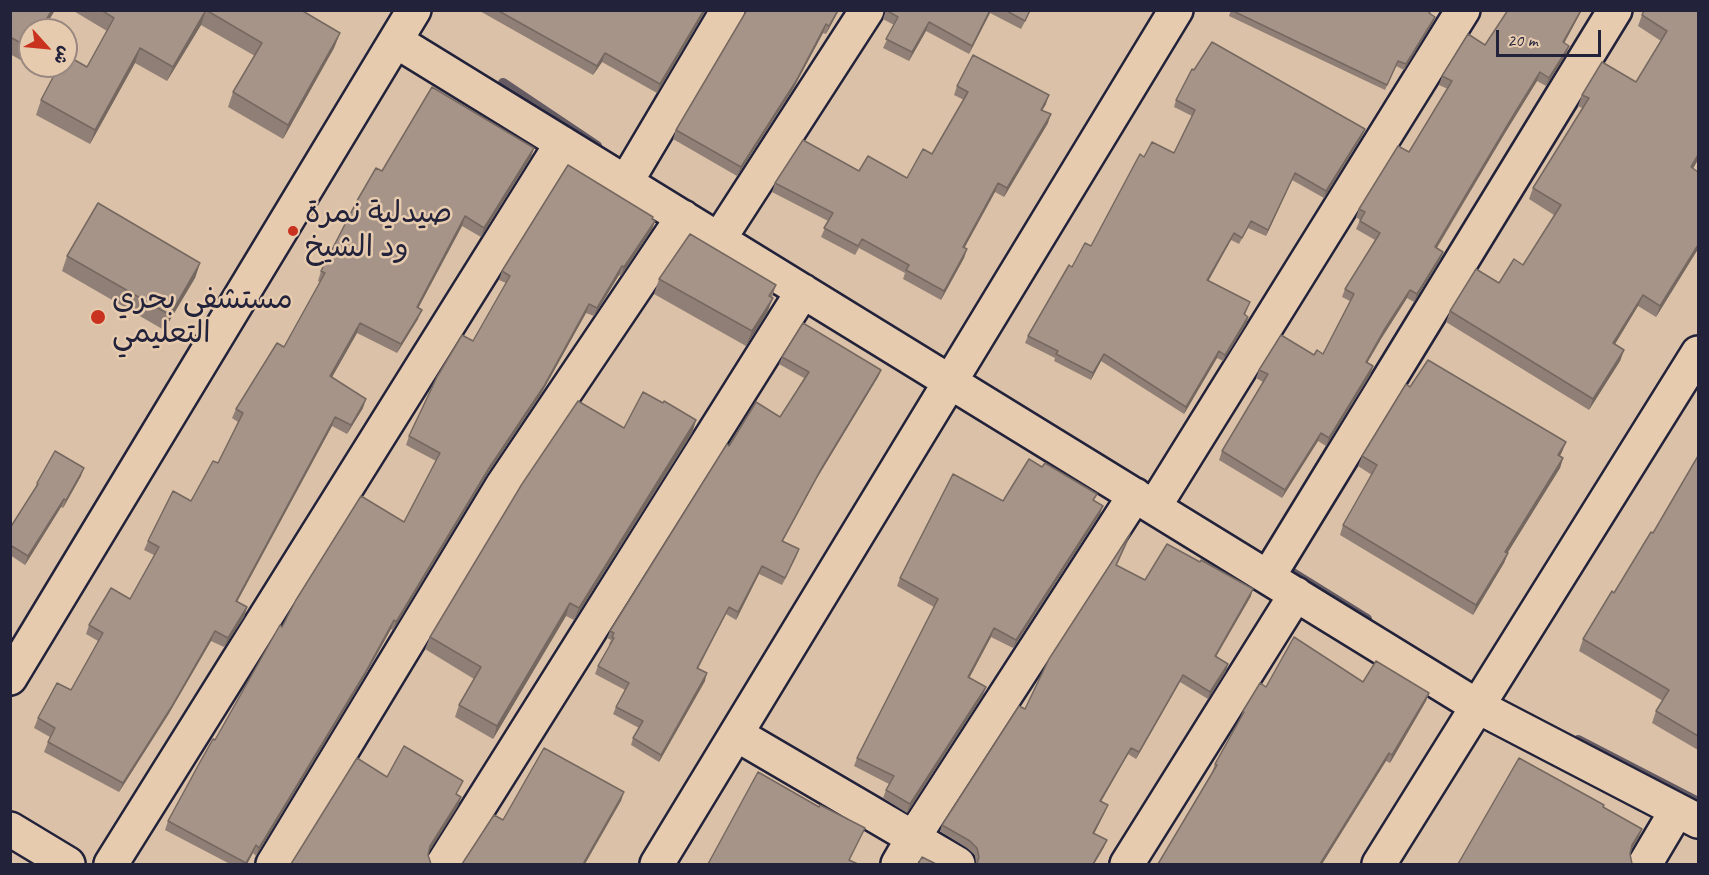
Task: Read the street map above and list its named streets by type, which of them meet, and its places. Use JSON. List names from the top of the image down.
{
  "places": ["صيدلية نمرة ود الشيخ", "مستشفى بحري التعليمي"],
  "scale_bar": "20 m",
  "north": "bottom right"
}
